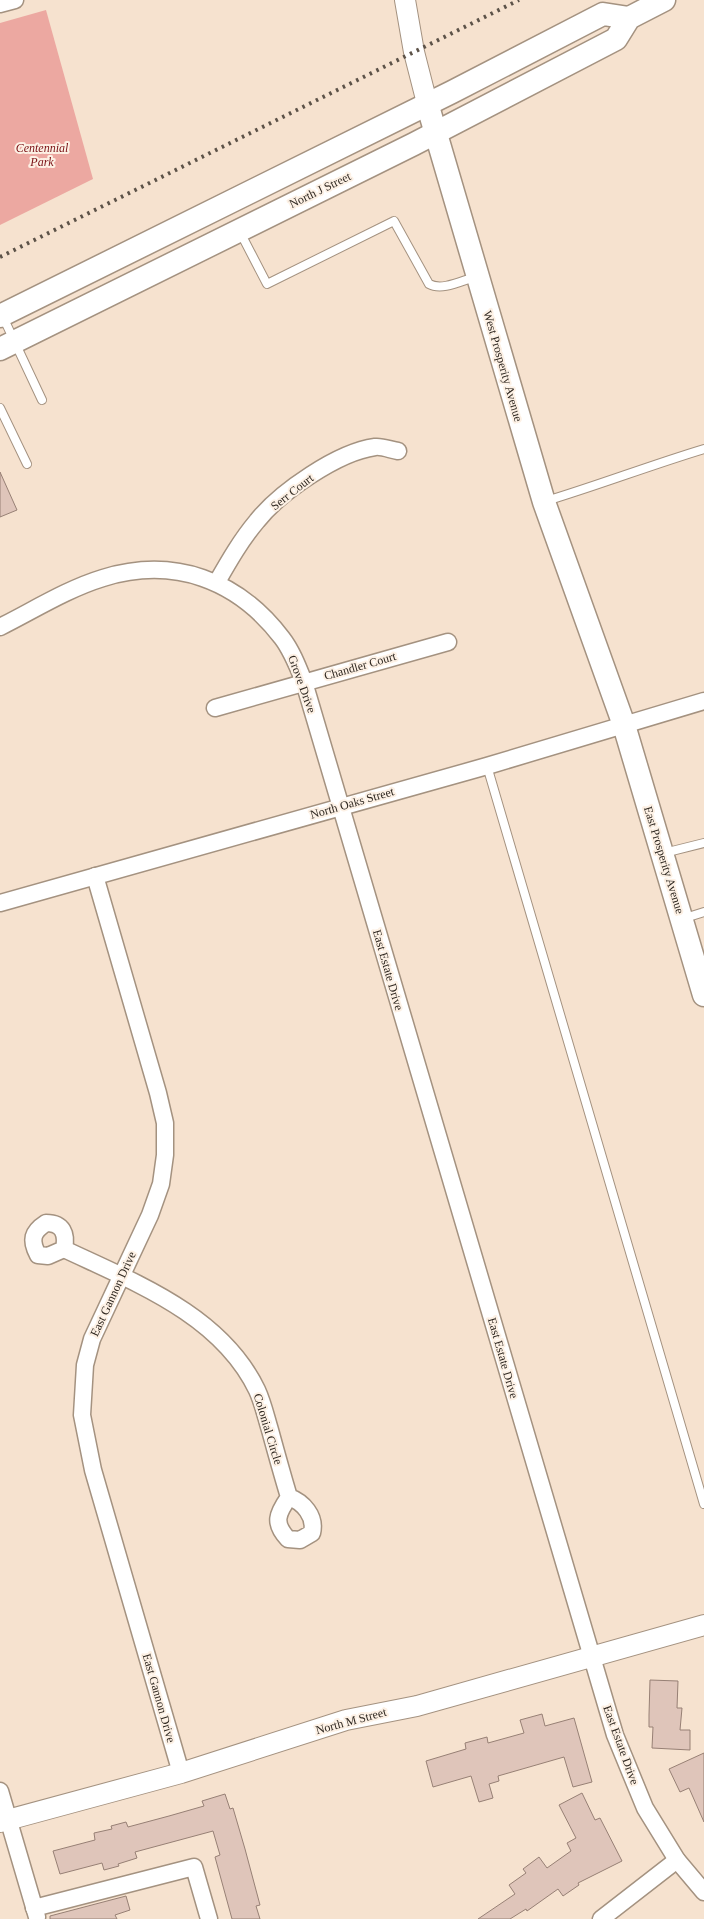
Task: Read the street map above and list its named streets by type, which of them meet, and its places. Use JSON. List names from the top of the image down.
{
  "streets": {
    "main road": ["North J Street", "West Prosperity Avenue", "East Prosperity Avenue"],
    "street": [
      "Serr Court",
      "Chandler Court",
      "Grove Drive",
      "North Oaks Street",
      "East Estate Drive",
      "East Gannon Drive",
      "Colonial Circle",
      "North M Street"
    ]
  },
  "crossings": [
    ["North J Street", "West Prosperity Avenue"],
    ["West Prosperity Avenue", "North Oaks Street"],
    ["West Prosperity Avenue", "East Prosperity Avenue"],
    ["Serr Court", "Grove Drive"],
    ["Chandler Court", "Grove Drive"],
    ["Grove Drive", "North Oaks Street"],
    ["Grove Drive", "East Estate Drive"],
    ["North Oaks Street", "East Prosperity Avenue"],
    ["North Oaks Street", "East Estate Drive"],
    ["North Oaks Street", "East Gannon Drive"],
    ["East Estate Drive", "North M Street"],
    ["East Gannon Drive", "Colonial Circle"],
    ["East Gannon Drive", "North M Street"]
  ],
  "parks": ["Centennial Park"]
}
